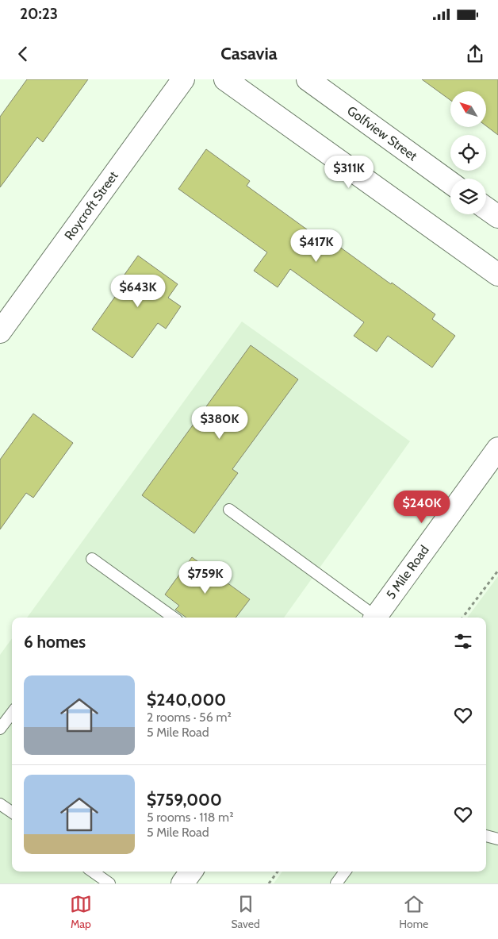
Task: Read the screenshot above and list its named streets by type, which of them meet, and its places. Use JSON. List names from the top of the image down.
{
  "streets": {
    "street": ["Golfview Street", "Roycroft Street", "5 Mile Road"]
  },
  "north": "top left",
  "page": {
    "status": "20:23",
    "header": "Casavia",
    "price": [
      "$311K",
      "$417K",
      "$643K",
      "$380K",
      "$240K",
      "$759K"
    ],
    "heading": "6 homes",
    "list": [
      {
        "name": "$240,000",
        "note": "2 rooms · 56 m² · 5 Mile Road"
      },
      {
        "name": "$759,000",
        "note": "5 rooms · 118 m² · 5 Mile Road"
      }
    ],
    "tabs": ["Map", "Saved", "Home"]
  }
}
